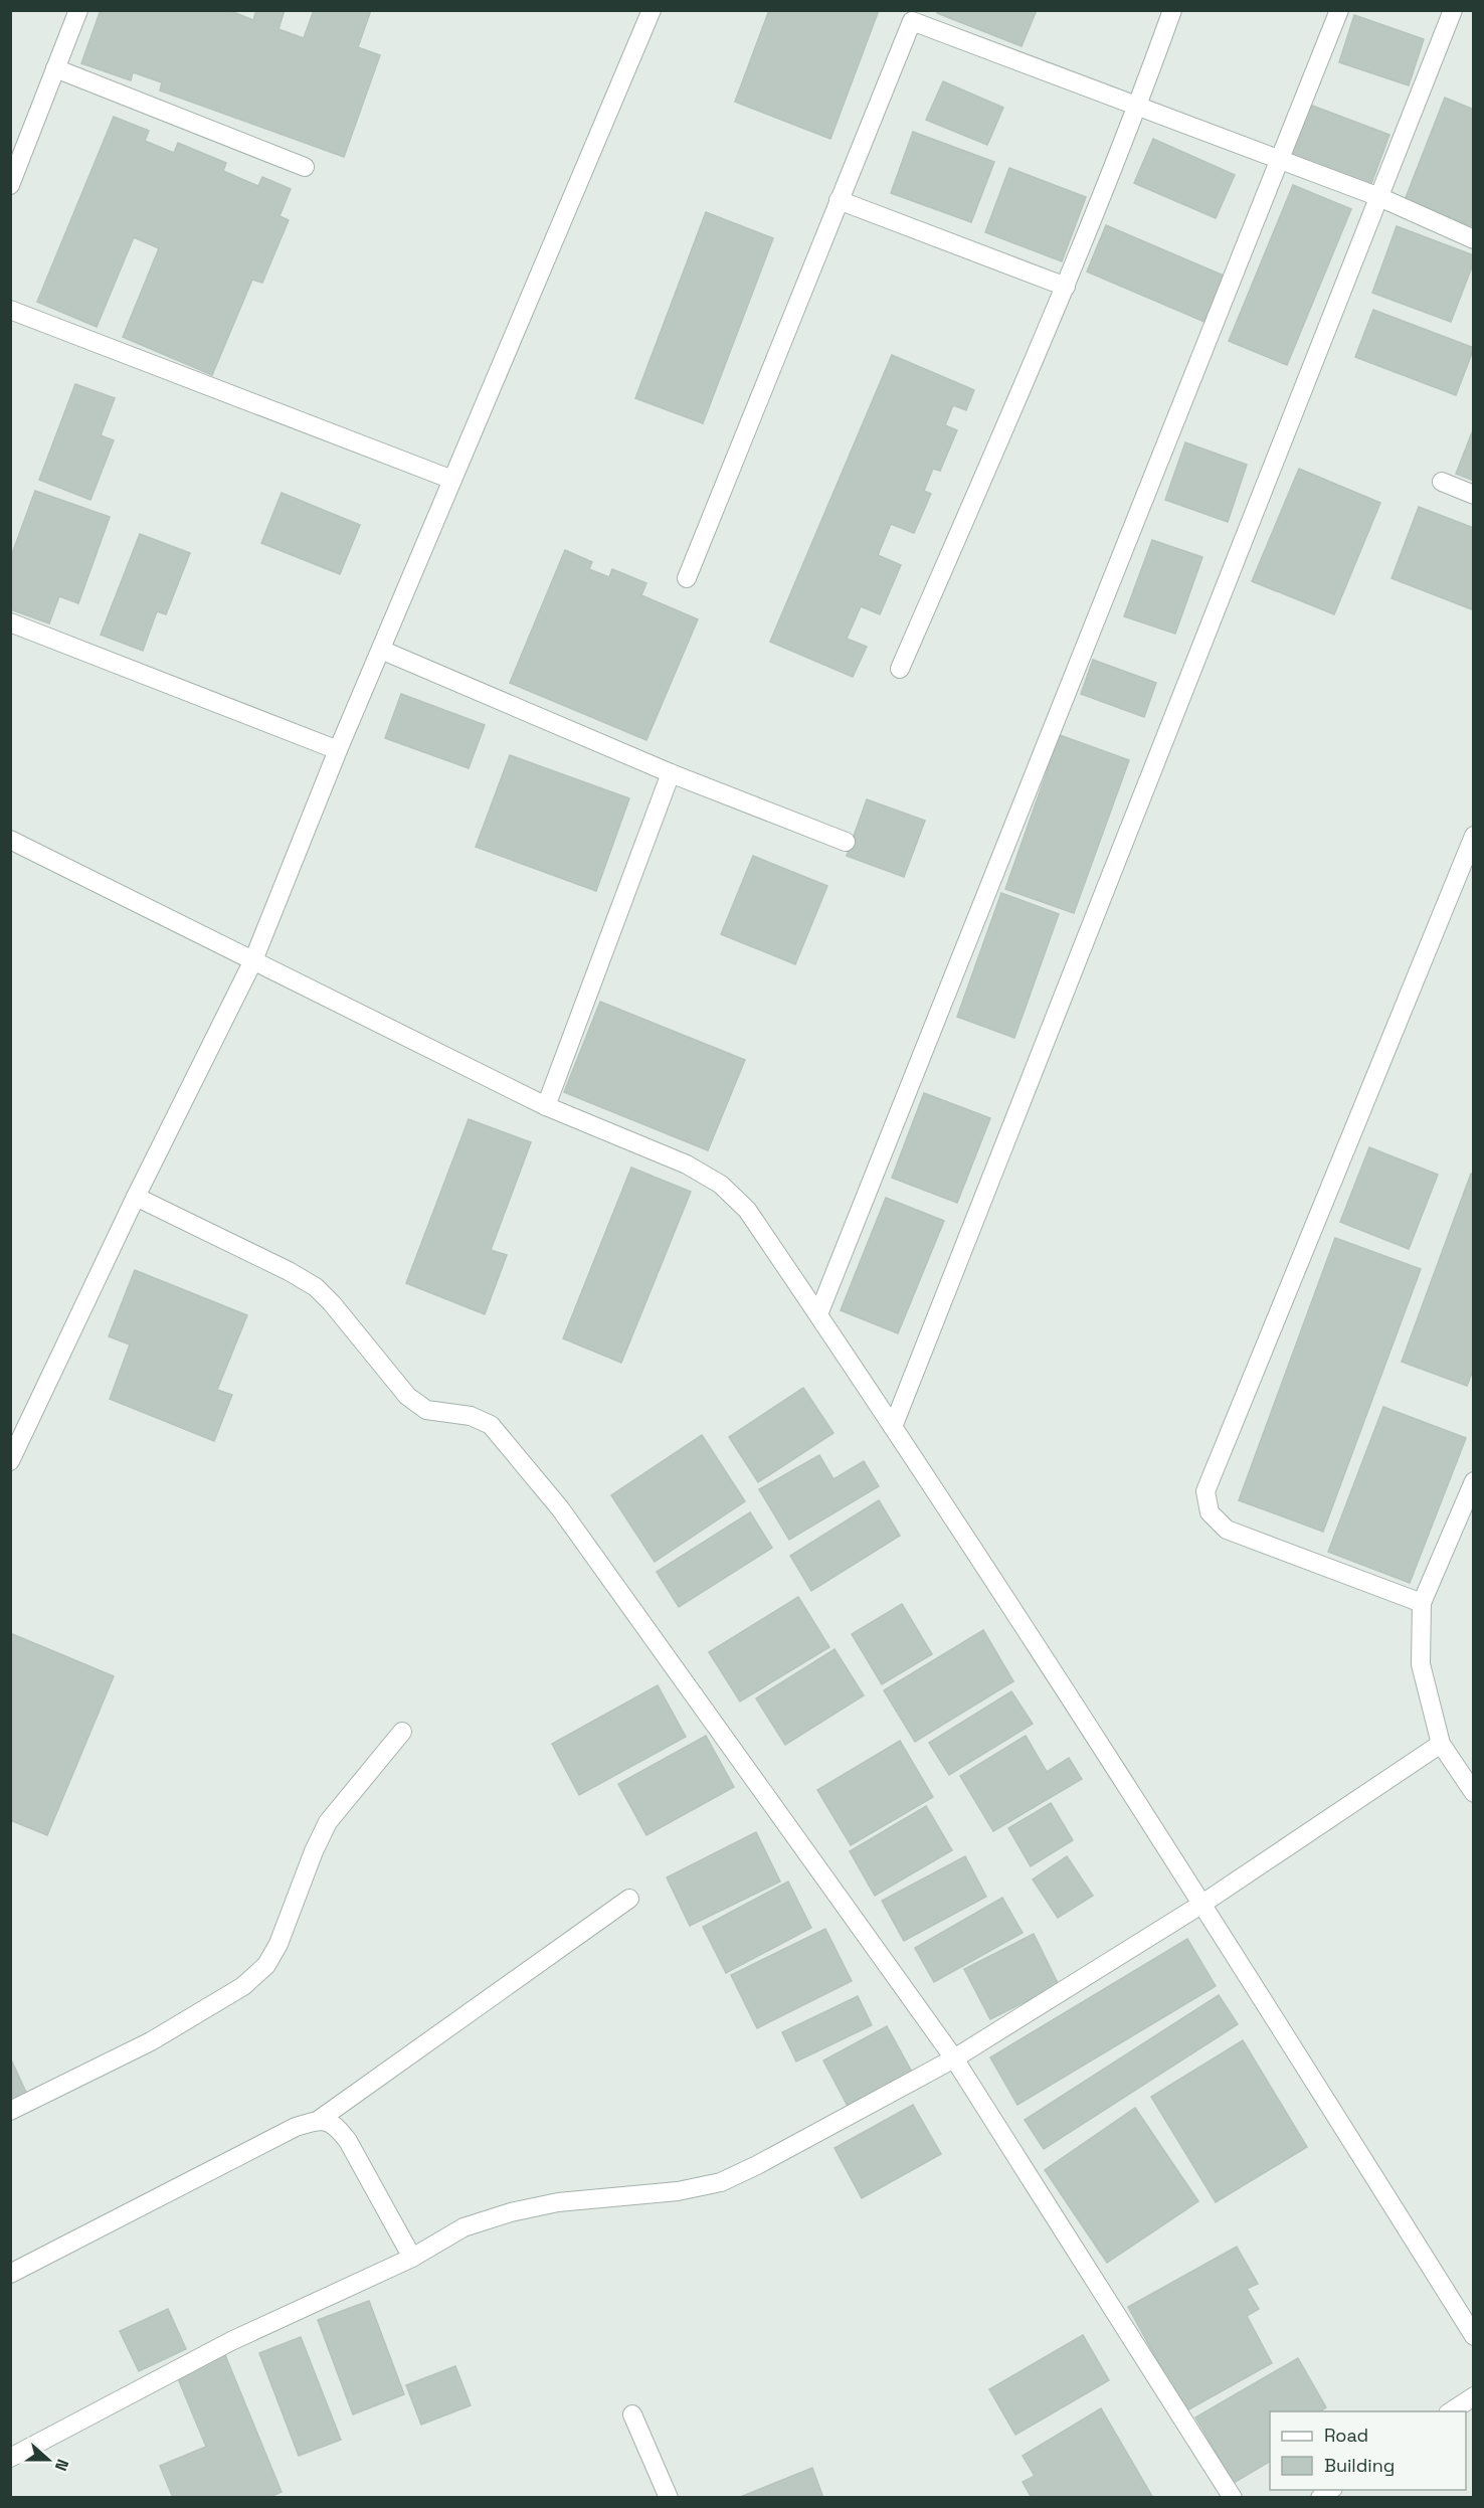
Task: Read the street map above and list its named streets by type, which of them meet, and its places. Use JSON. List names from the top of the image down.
{
  "legend": ["Road", "Building"],
  "north": "right"
}
